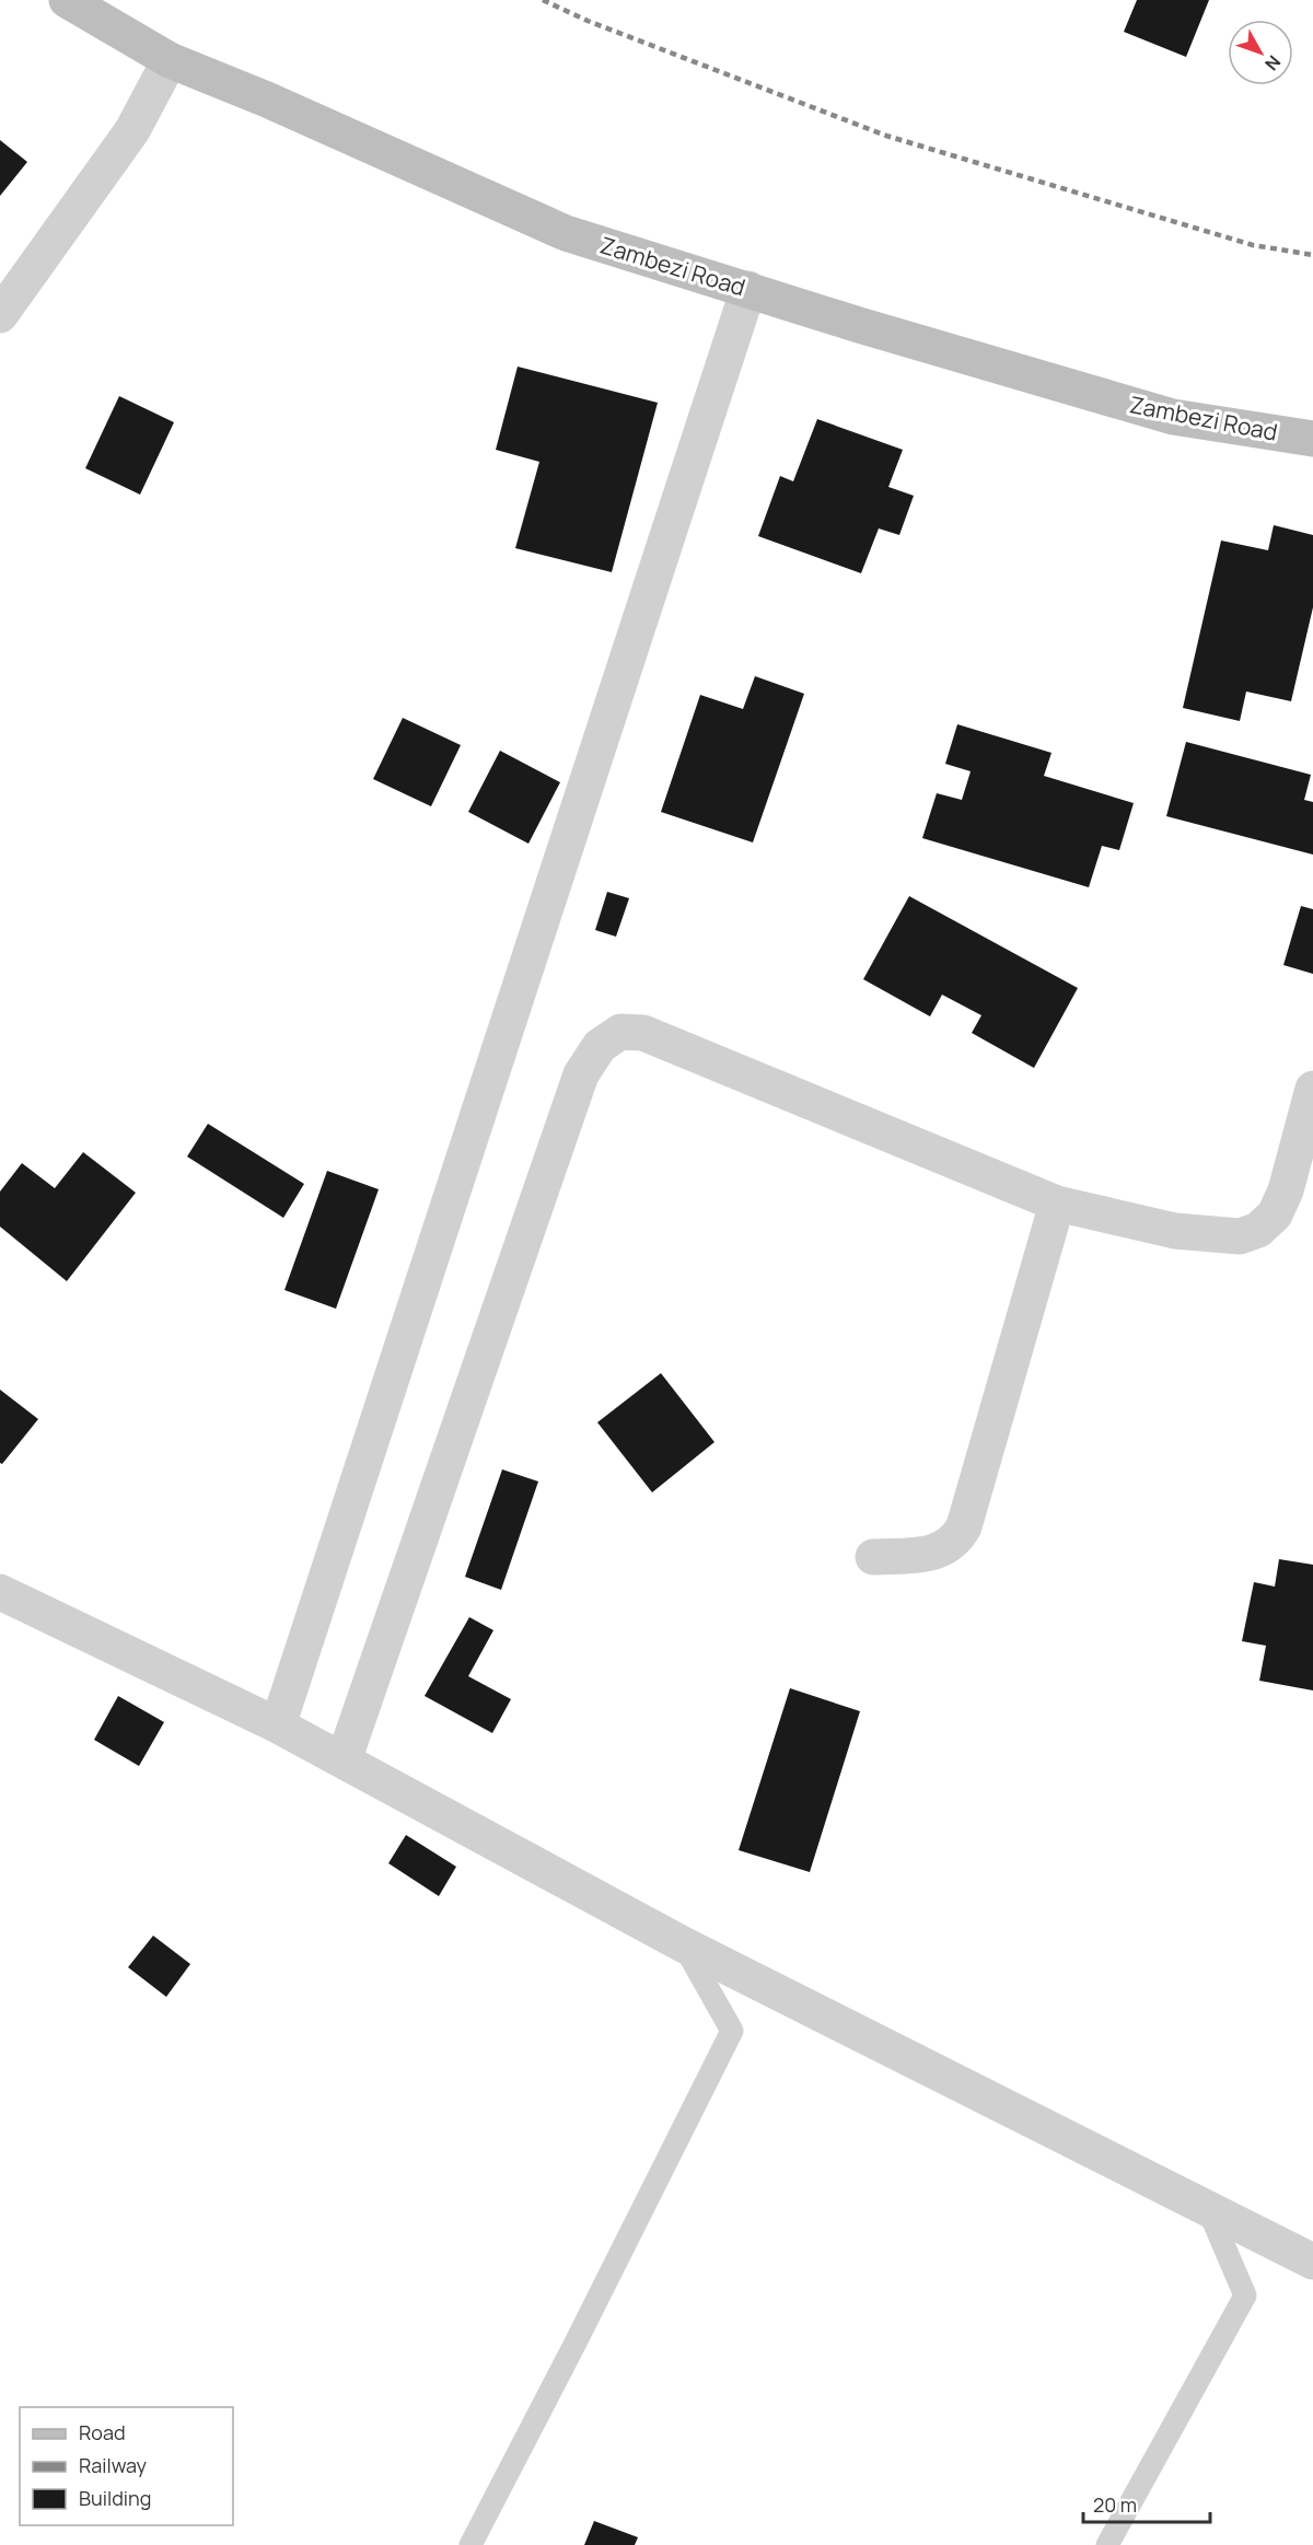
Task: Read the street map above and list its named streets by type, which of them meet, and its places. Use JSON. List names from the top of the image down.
{
  "streets": {
    "main road": ["Zambezi Road"]
  },
  "legend": ["Road", "Railway", "Building"],
  "scale_bar": "20 m",
  "north": "bottom right"
}
